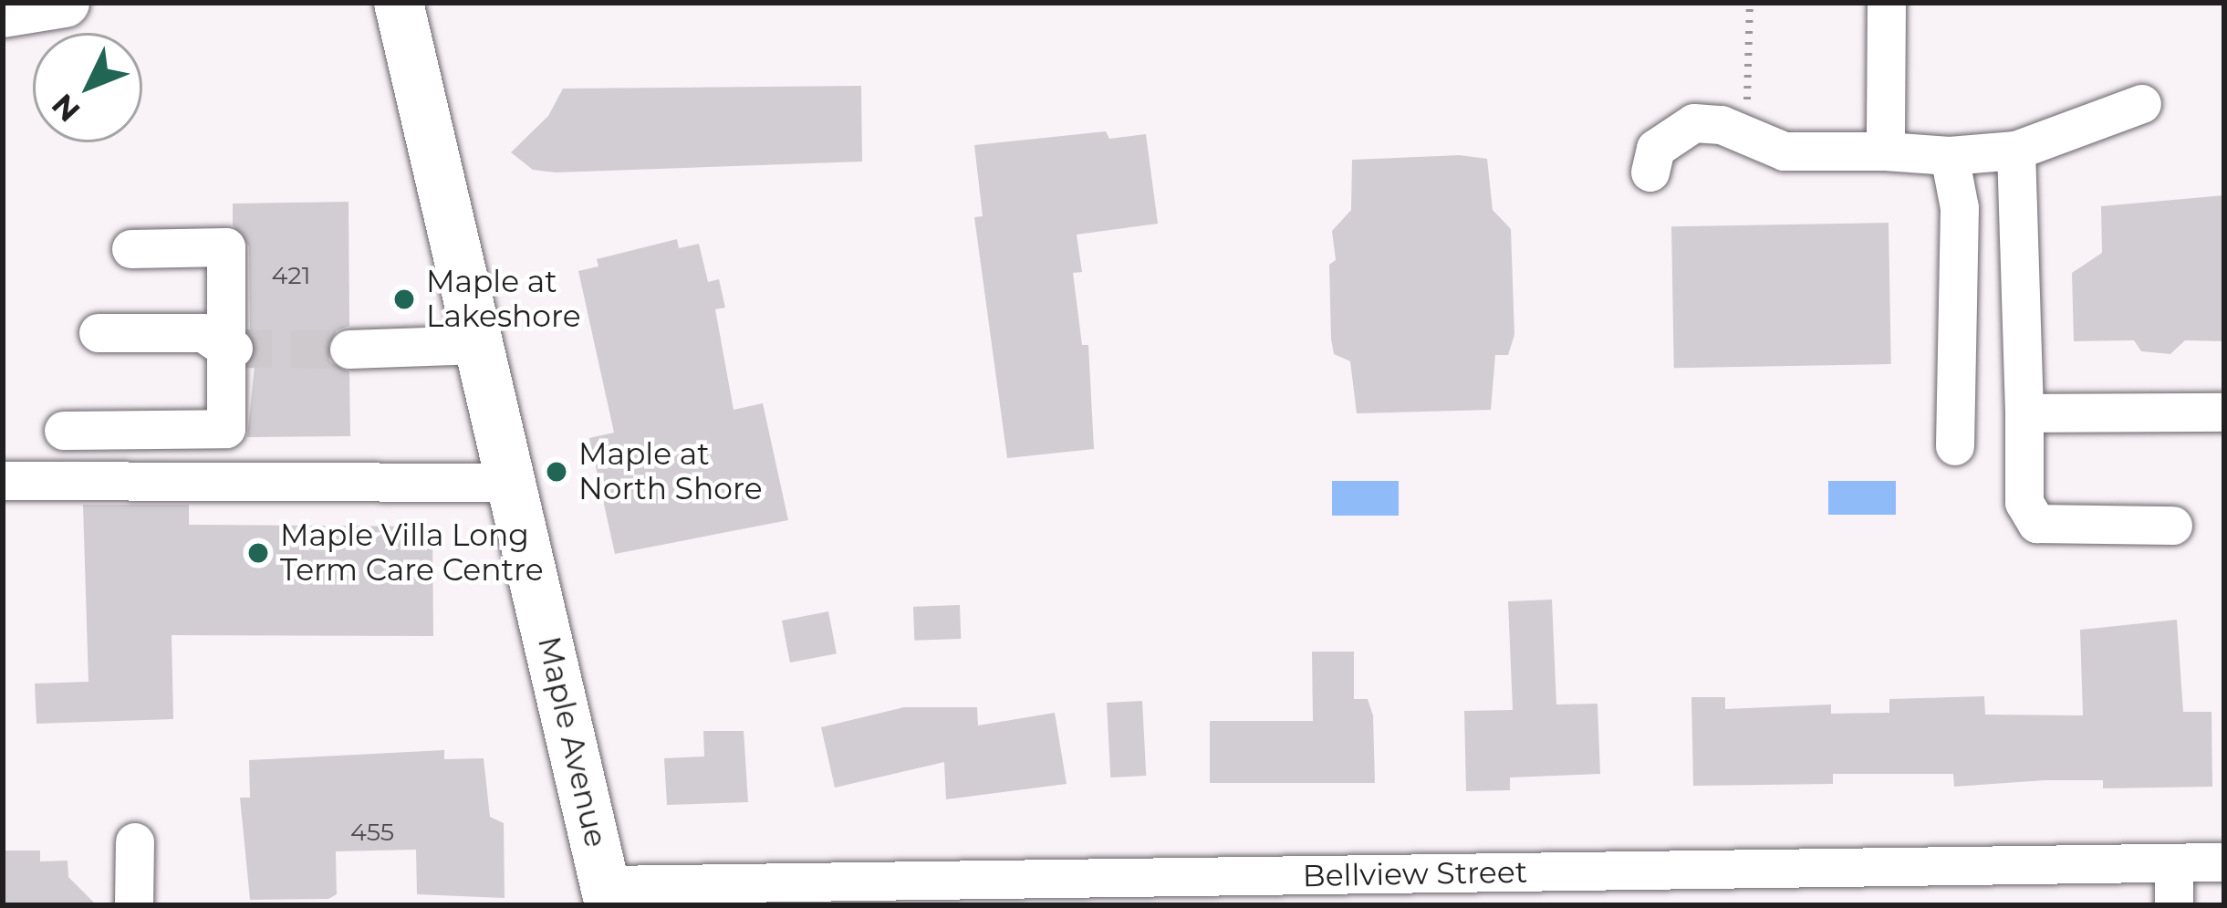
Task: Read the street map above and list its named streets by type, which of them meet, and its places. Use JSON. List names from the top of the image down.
{
  "streets": {
    "main road": ["Maple Avenue"],
    "street": ["Bellview Street"]
  },
  "crossings": [
    ["Maple Avenue", "Bellview Street"]
  ],
  "places": ["Maple at Lakeshore", "Maple at North Shore", "Maple Villa Long Term Care Centre"],
  "house_numbers": ["421", "455"],
  "north": "bottom left"
}
